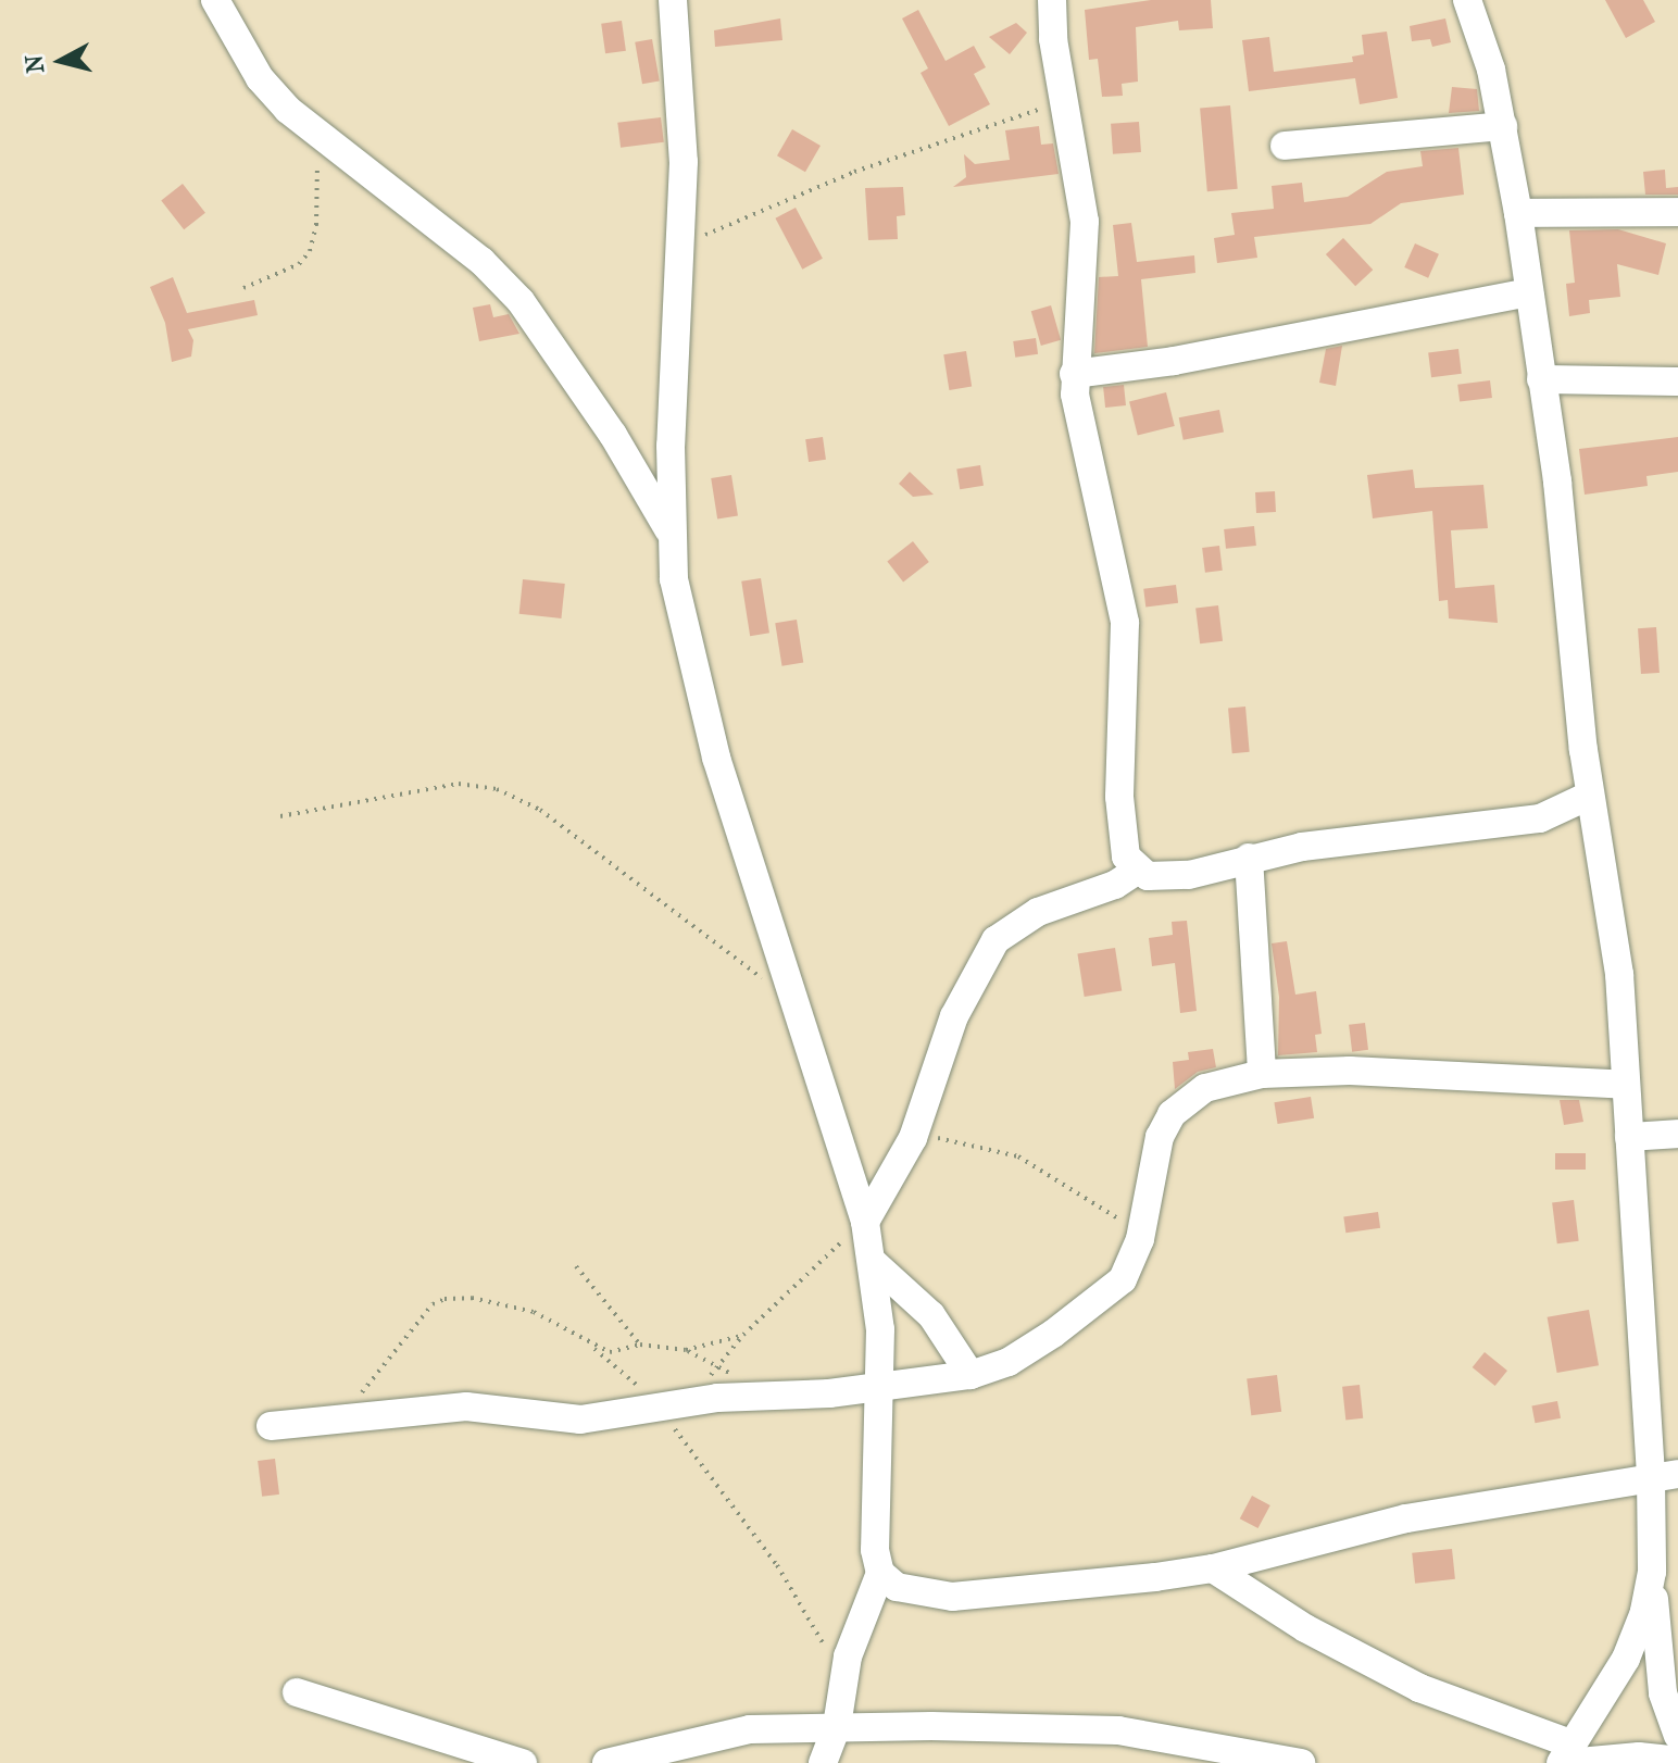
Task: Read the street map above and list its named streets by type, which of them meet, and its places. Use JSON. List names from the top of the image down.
{
  "north": "left"
}
